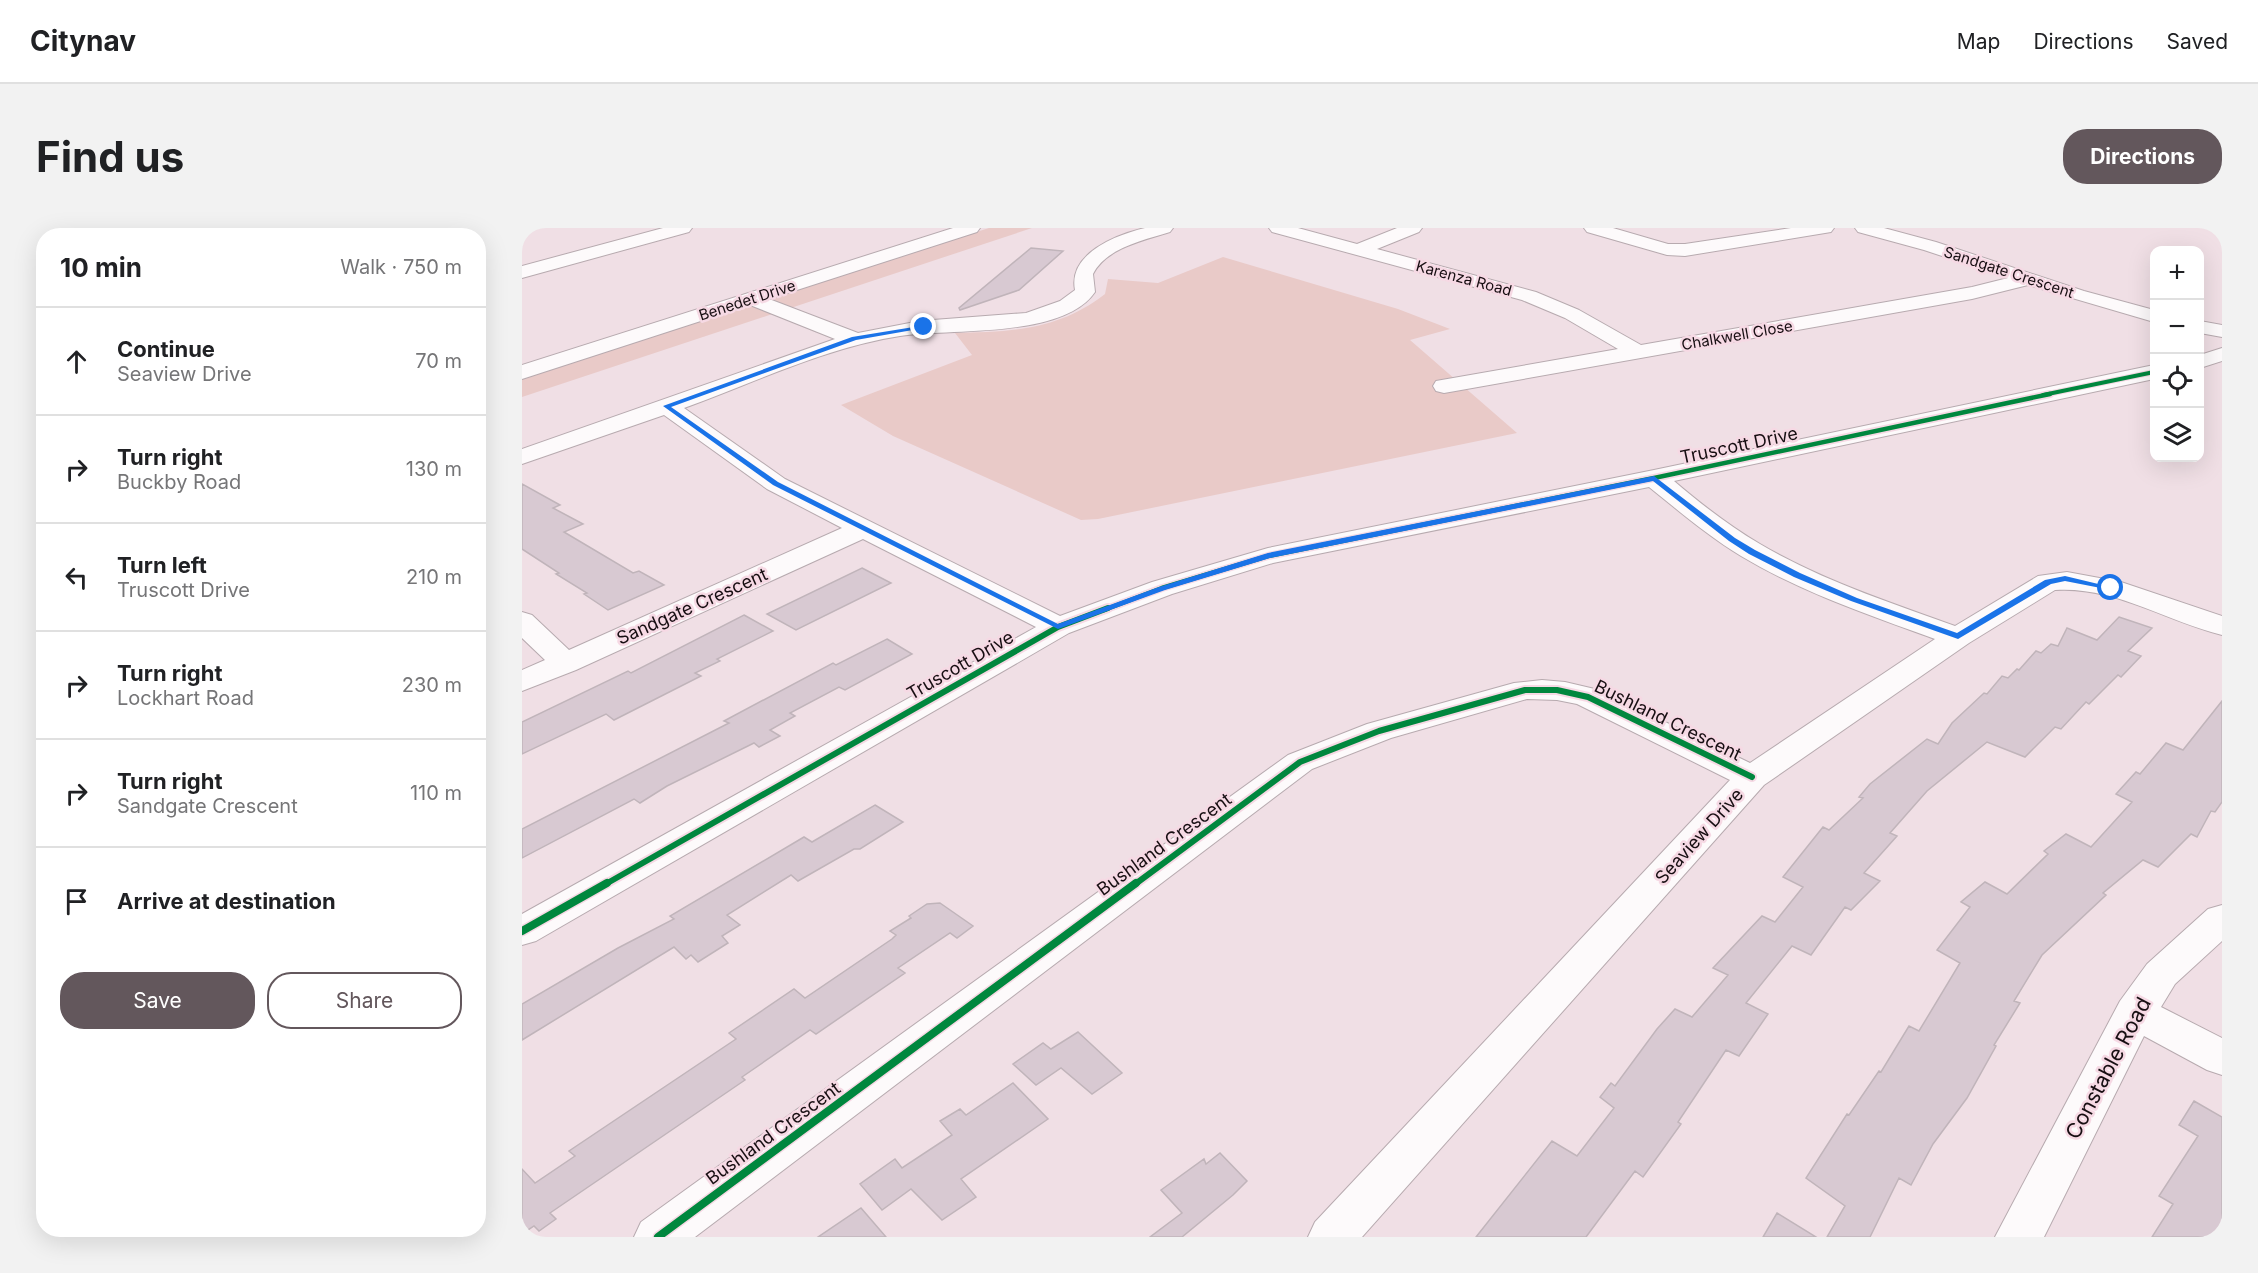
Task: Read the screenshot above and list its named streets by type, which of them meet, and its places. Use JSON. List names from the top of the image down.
{
  "streets": {
    "street": [
      "Sandgate Crescent",
      "Karenza Road",
      "Benedet Drive",
      "Chalkwell Close",
      "Truscott Drive",
      "Bushland Crescent",
      "Seaview Drive",
      "Constable Road"
    ]
  },
  "crossings": [
    ["Sandgate Crescent", "Chalkwell Close"],
    ["Karenza Road", "Chalkwell Close"],
    ["Bushland Crescent", "Seaview Drive"]
  ],
  "page": {
    "header": "Citynav",
    "nav": ["Map", "Directions", "Saved"],
    "buttons": [
      "Directions",
      ["Save", "Share"]
    ],
    "title": "Find us",
    "heading": ["10 min", "Walk · 750 m"],
    "map_buttons": ["+", "−"],
    "list": [
      ["Continue", "Seaview Drive", "70 m"],
      ["Turn right", "Buckby Road", "130 m"],
      ["Turn left", "Truscott Drive", "210 m"],
      ["Turn right", "Lockhart Road", "230 m"],
      ["Turn right", "Sandgate Crescent", "110 m"],
      "Arrive at destination"
    ]
  }
}
